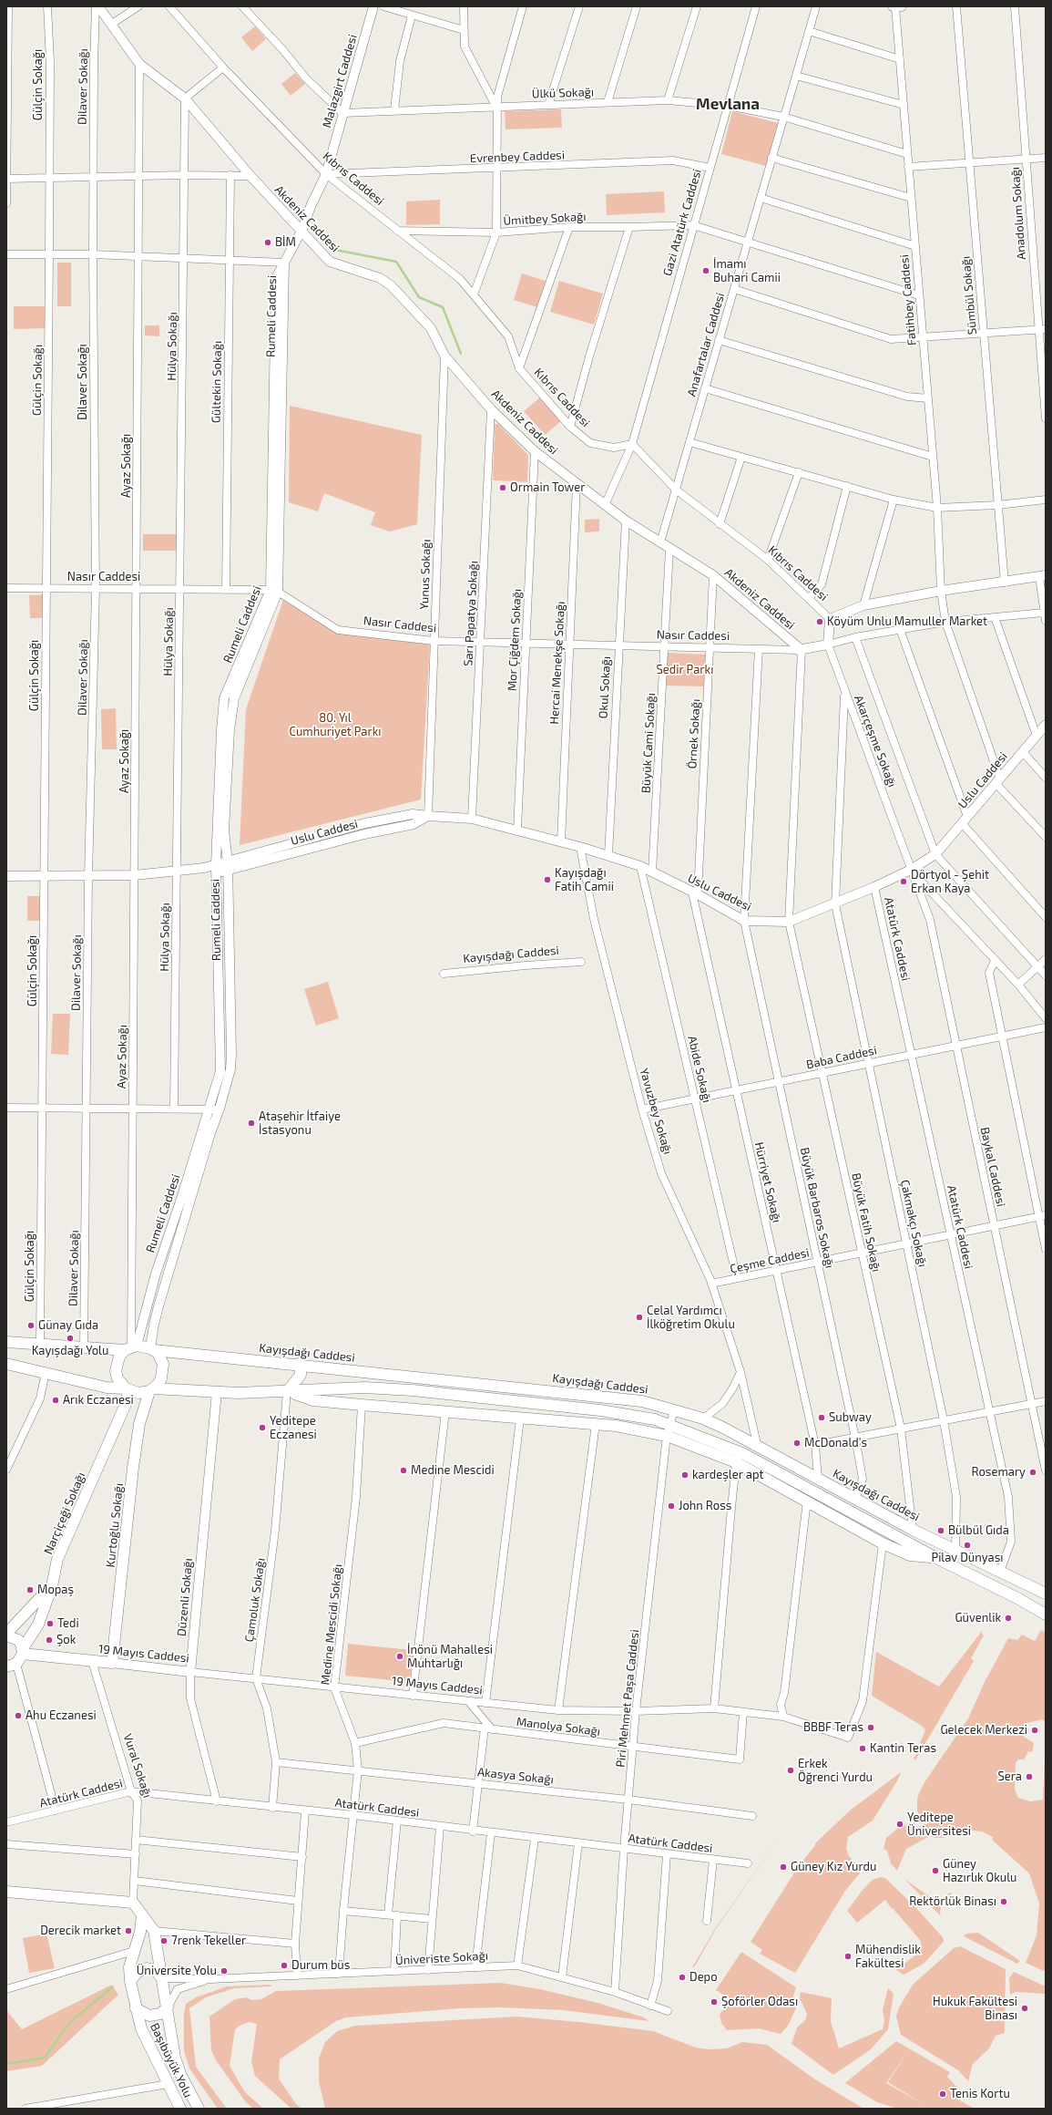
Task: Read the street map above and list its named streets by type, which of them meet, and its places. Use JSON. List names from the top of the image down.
{
  "streets": {
    "main road": [
      "Kayışdağı Caddesi",
      "Narçiçeği Sokağı",
      "Kurtoğlu Sokağı",
      "19 Mayıs Caddesi",
      "Başıbüyük Yolu"
    ],
    "street": [
      "Malazgirt Caddesi",
      "Gülçin Sokağı",
      "Dilaver Sokağı",
      "Ülkü Sokağı",
      "Evrenbey Caddesi",
      "Kıbrıs Caddesi",
      "Anadolum Sokağı",
      "Akdeniz Caddesi",
      "Ümitbey Sokağı",
      "Gazi Atatürk Caddesi",
      "Sümbül Sokağı",
      "Fatihbey Caddesi",
      "Rumeli Caddesi",
      "Anafartalar Caddesi",
      "Hülya Sokağı",
      "Gültekin Sokağı",
      "Ayaz Sokağı",
      "Yunus Sokağı",
      "Nasır Caddesi",
      "Sarı Papatya Sokağı",
      "Mor Çiğdem Sokağı",
      "Hercai Menekşe Sokağı",
      "Okul Sokağı",
      "Örnek Sokağı",
      "Akarçeşme Sokağı",
      "Büyük Cami Sokağı",
      "Uslu Caddesi",
      "Atatürk Caddesi",
      "Baba Caddesi",
      "Abide Sokağı",
      "Yavuzbey Sokağı",
      "Baykal Caddesi",
      "Hürriyet Sokağı",
      "Büyük Barbaros Sokağı",
      "Büyük Fatih Sokağı",
      "Çakmakçı Sokağı",
      "Çeşme Caddesi",
      "Düzenli Sokağı",
      "Çamoluk Sokağı",
      "Medine Mescidi Sokağı",
      "Piri Mehmet Paşa Caddesi",
      "Manolya Sokağı",
      "Vural Sokağı",
      "Akasya Sokağı",
      "Üniveriste Sokağı"
    ]
  },
  "crossings": [
    ["Malazgirt Caddesi", "Ülkü Sokağı"],
    ["Malazgirt Caddesi", "Evrenbey Caddesi"],
    ["Malazgirt Caddesi", "Kıbrıs Caddesi"],
    ["Malazgirt Caddesi", "Akdeniz Caddesi"],
    ["Malazgirt Caddesi", "Rumeli Caddesi"],
    ["Gülçin Sokağı", "Nasır Caddesi"],
    ["Gülçin Sokağı", "Kayışdağı Caddesi"],
    ["Dilaver Sokağı", "Akdeniz Caddesi"],
    ["Dilaver Sokağı", "Nasır Caddesi"],
    ["Dilaver Sokağı", "Kayışdağı Caddesi"],
    ["Ülkü Sokağı", "Gazi Atatürk Caddesi"],
    ["Ülkü Sokağı", "Fatihbey Caddesi"],
    ["Ülkü Sokağı", "Anafartalar Caddesi"],
    ["Evrenbey Caddesi", "Kıbrıs Caddesi"],
    ["Evrenbey Caddesi", "Gazi Atatürk Caddesi"],
    ["Kıbrıs Caddesi", "Ümitbey Sokağı"],
    ["Kıbrıs Caddesi", "Gazi Atatürk Caddesi"],
    ["Kıbrıs Caddesi", "Sümbül Sokağı"],
    ["Kıbrıs Caddesi", "Fatihbey Caddesi"],
    ["Kıbrıs Caddesi", "Anafartalar Caddesi"],
    ["Kıbrıs Caddesi", "Akarçeşme Sokağı"],
    ["Akdeniz Caddesi", "Gazi Atatürk Caddesi"],
    ["Akdeniz Caddesi", "Anafartalar Caddesi"],
    ["Akdeniz Caddesi", "Yunus Sokağı"],
    ["Akdeniz Caddesi", "Nasır Caddesi"],
    ["Akdeniz Caddesi", "Sarı Papatya Sokağı"],
    ["Akdeniz Caddesi", "Mor Çiğdem Sokağı"],
    ["Akdeniz Caddesi", "Hercai Menekşe Sokağı"],
    ["Akdeniz Caddesi", "Okul Sokağı"],
    ["Akdeniz Caddesi", "Örnek Sokağı"],
    ["Akdeniz Caddesi", "Büyük Cami Sokağı"],
    ["Ümitbey Sokağı", "Gazi Atatürk Caddesi"],
    ["Fatihbey Caddesi", "Uslu Caddesi"],
    ["Rumeli Caddesi", "Ayaz Sokağı"],
    ["Rumeli Caddesi", "Nasır Caddesi"],
    ["Rumeli Caddesi", "Uslu Caddesi"],
    ["Rumeli Caddesi", "Kayışdağı Caddesi"],
    ["Rumeli Caddesi", "Narçiçeği Sokağı"],
    ["Rumeli Caddesi", "Kurtoğlu Sokağı"],
    ["Hülya Sokağı", "Nasır Caddesi"],
    ["Gültekin Sokağı", "Nasır Caddesi"],
    ["Ayaz Sokağı", "Nasır Caddesi"],
    ["Ayaz Sokağı", "Kayışdağı Caddesi"],
    ["Ayaz Sokağı", "Narçiçeği Sokağı"],
    ["Ayaz Sokağı", "Kurtoğlu Sokağı"],
    ["Yunus Sokağı", "Nasır Caddesi"],
    ["Yunus Sokağı", "Uslu Caddesi"],
    ["Nasır Caddesi", "Sarı Papatya Sokağı"],
    ["Nasır Caddesi", "Mor Çiğdem Sokağı"],
    ["Nasır Caddesi", "Hercai Menekşe Sokağı"],
    ["Nasır Caddesi", "Okul Sokağı"],
    ["Nasır Caddesi", "Örnek Sokağı"],
    ["Nasır Caddesi", "Büyük Cami Sokağı"],
    ["Nasır Caddesi", "Büyük Barbaros Sokağı"],
    ["Sarı Papatya Sokağı", "Uslu Caddesi"],
    ["Mor Çiğdem Sokağı", "Uslu Caddesi"],
    ["Hercai Menekşe Sokağı", "Uslu Caddesi"],
    ["Okul Sokağı", "Uslu Caddesi"],
    ["Örnek Sokağı", "Uslu Caddesi"],
    ["Örnek Sokağı", "Hürriyet Sokağı"],
    ["Akarçeşme Sokağı", "Uslu Caddesi"],
    ["Akarçeşme Sokağı", "Baykal Caddesi"],
    ["Akarçeşme Sokağı", "Çakmakçı Sokağı"],
    ["Büyük Cami Sokağı", "Uslu Caddesi"],
    ["Uslu Caddesi", "Atatürk Caddesi"],
    ["Uslu Caddesi", "Abide Sokağı"],
    ["Uslu Caddesi", "Yavuzbey Sokağı"],
    ["Uslu Caddesi", "Baykal Caddesi"],
    ["Uslu Caddesi", "Hürriyet Sokağı"],
    ["Uslu Caddesi", "Büyük Barbaros Sokağı"],
    ["Uslu Caddesi", "Büyük Fatih Sokağı"],
    ["Uslu Caddesi", "Çakmakçı Sokağı"],
    ["Atatürk Caddesi", "Kayışdağı Caddesi"],
    ["Atatürk Caddesi", "Baba Caddesi"],
    ["Atatürk Caddesi", "Çeşme Caddesi"],
    ["Atatürk Caddesi", "Düzenli Sokağı"],
    ["Atatürk Caddesi", "Çamoluk Sokağı"],
    ["Atatürk Caddesi", "Medine Mescidi Sokağı"],
    ["Atatürk Caddesi", "Piri Mehmet Paşa Caddesi"],
    ["Atatürk Caddesi", "Vural Sokağı"],
    ["Kayışdağı Caddesi", "Yavuzbey Sokağı"],
    ["Kayışdağı Caddesi", "Hürriyet Sokağı"],
    ["Kayışdağı Caddesi", "Büyük Barbaros Sokağı"],
    ["Kayışdağı Caddesi", "Büyük Fatih Sokağı"],
    ["Kayışdağı Caddesi", "Çakmakçı Sokağı"],
    ["Kayışdağı Caddesi", "Narçiçeği Sokağı"],
    ["Kayışdağı Caddesi", "Kurtoğlu Sokağı"],
    ["Kayışdağı Caddesi", "Piri Mehmet Paşa Caddesi"],
    ["Baba Caddesi", "Abide Sokağı"],
    ["Baba Caddesi", "Yavuzbey Sokağı"],
    ["Baba Caddesi", "Baykal Caddesi"],
    ["Baba Caddesi", "Hürriyet Sokağı"],
    ["Baba Caddesi", "Büyük Barbaros Sokağı"],
    ["Baba Caddesi", "Büyük Fatih Sokağı"],
    ["Baba Caddesi", "Çakmakçı Sokağı"],
    ["Abide Sokağı", "Çeşme Caddesi"],
    ["Yavuzbey Sokağı", "Çeşme Caddesi"],
    ["Baykal Caddesi", "Çeşme Caddesi"],
    ["Hürriyet Sokağı", "Çeşme Caddesi"],
    ["Büyük Barbaros Sokağı", "Çeşme Caddesi"],
    ["Büyük Fatih Sokağı", "Çeşme Caddesi"],
    ["Çakmakçı Sokağı", "Çeşme Caddesi"],
    ["Narçiçeği Sokağı", "Kurtoğlu Sokağı"],
    ["Narçiçeği Sokağı", "19 Mayıs Caddesi"],
    ["Kurtoğlu Sokağı", "19 Mayıs Caddesi"],
    ["Düzenli Sokağı", "19 Mayıs Caddesi"],
    ["Çamoluk Sokağı", "19 Mayıs Caddesi"],
    ["Çamoluk Sokağı", "Akasya Sokağı"],
    ["Medine Mescidi Sokağı", "19 Mayıs Caddesi"],
    ["Medine Mescidi Sokağı", "Manolya Sokağı"],
    ["Medine Mescidi Sokağı", "Akasya Sokağı"],
    ["Medine Mescidi Sokağı", "Üniveriste Sokağı"],
    ["19 Mayıs Caddesi", "Piri Mehmet Paşa Caddesi"],
    ["19 Mayıs Caddesi", "Manolya Sokağı"],
    ["19 Mayıs Caddesi", "Vural Sokağı"],
    ["Piri Mehmet Paşa Caddesi", "Manolya Sokağı"],
    ["Piri Mehmet Paşa Caddesi", "Akasya Sokağı"],
    ["Piri Mehmet Paşa Caddesi", "Üniveriste Sokağı"]
  ],
  "districts": ["Mevlana"],
  "parks": ["Sedir Parkı", "80. Yıl Cumhuriyet Parkı"],
  "places": [
    "BİM",
    "İmamı Buhari Camii",
    "Ormain Tower",
    "Köyüm Unlu Mamuller Market",
    "Kayışdağı Fatih Camii",
    "Dörtyol - Şehit Erkan Kaya",
    "Ataşehir İtfaiye İstasyonu",
    "Celal Yardımcı İlköğretim Okulu",
    "Günay Gıda",
    "Kayışdağı Yolu",
    "Arık Eczanesi",
    "Subway",
    "Yeditepe Eczanesi",
    "McDonald's",
    "Medine Mescidi",
    "Rosemary",
    "kardeşler apt",
    "John Ross",
    "Bülbül Gıda",
    "Pilav Dünyası",
    "Mopaş",
    "Güvenlik",
    "Tedi",
    "Şok",
    "İnönü Mahallesi Muhtarlığı",
    "Ahu Eczanesi",
    "BBBF Teras",
    "Gelecek Merkezi",
    "Kantin Teras",
    "Erkek Öğrenci Yurdu",
    "Sera",
    "Yeditepe Üniversitesi",
    "Güney Kız Yurdu",
    "Güney Hazırlık Okulu",
    "Rektörlük Binası",
    "Derecik market",
    "7renk Tekeller",
    "Mühendislik Fakültesi",
    "Durum büs",
    "Üniversite Yolu",
    "Depo",
    "Şoförler Odası",
    "Hukuk Fakültesi Binası",
    "Tenis Kortu"
  ]
}
